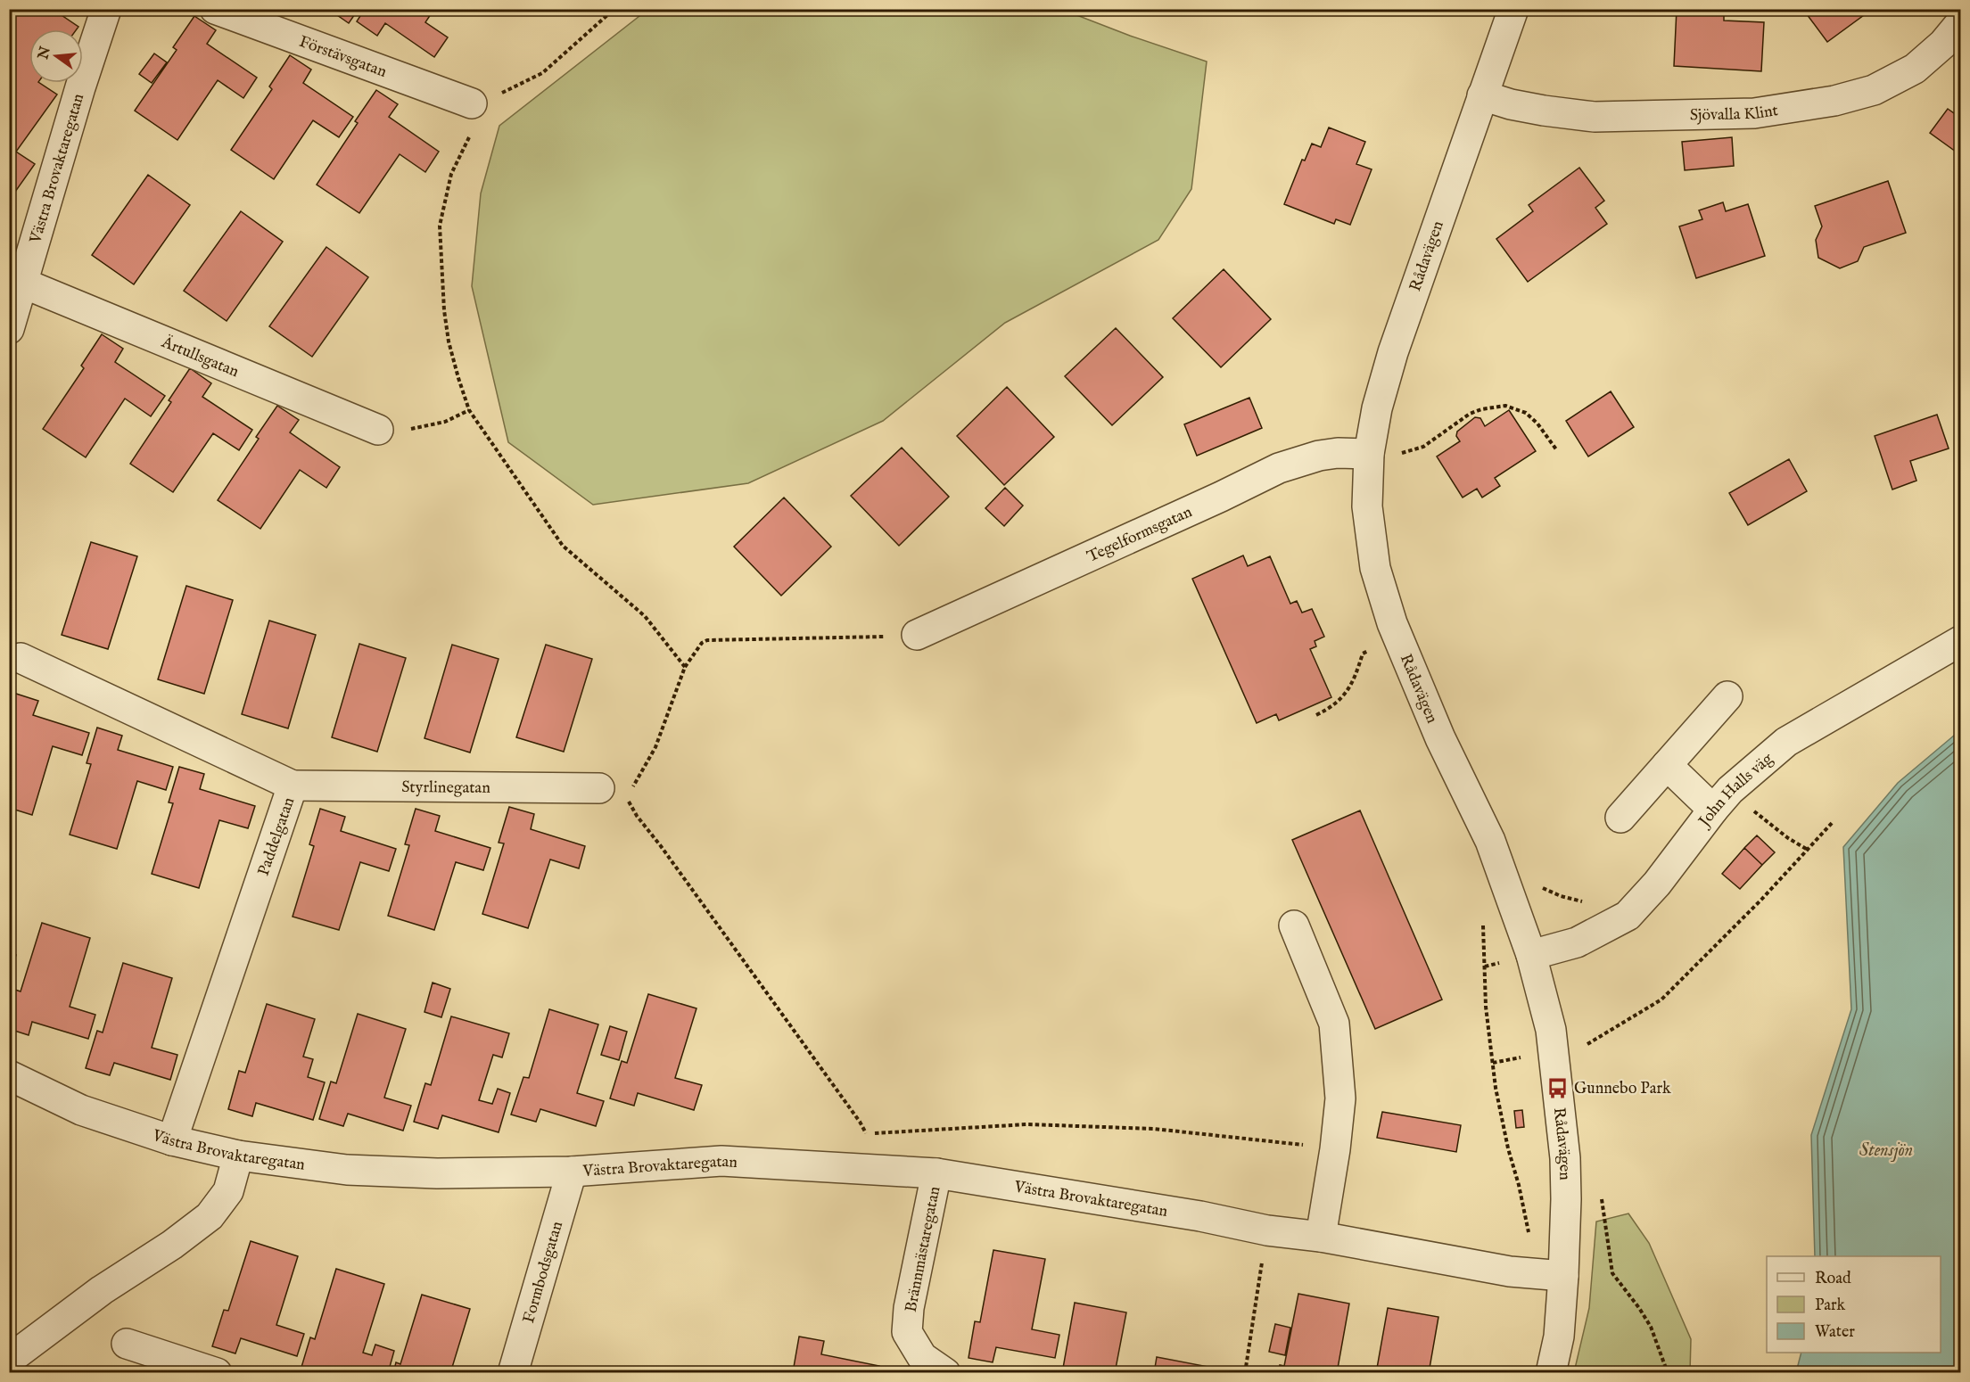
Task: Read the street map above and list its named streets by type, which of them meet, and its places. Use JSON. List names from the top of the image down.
{
  "streets": {
    "street": [
      "Förstävsgatan",
      "Sjövalla Klint",
      "Västra Brovaktaregatan",
      "Rådavägen",
      "Ärtullsgatan",
      "Tegelformsgatan",
      "Styrlinegatan",
      "John Halls väg",
      "Paddelgatan",
      "Brännmästaregatan",
      "Formbodsgatan"
    ]
  },
  "crossings": [
    ["Sjövalla Klint", "Rådavägen"],
    ["Västra Brovaktaregatan", "Rådavägen"],
    ["Västra Brovaktaregatan", "Ärtullsgatan"],
    ["Västra Brovaktaregatan", "Paddelgatan"],
    ["Västra Brovaktaregatan", "Brännmästaregatan"],
    ["Västra Brovaktaregatan", "Formbodsgatan"],
    ["Rådavägen", "Tegelformsgatan"],
    ["Rådavägen", "John Halls väg"],
    ["Styrlinegatan", "Paddelgatan"]
  ],
  "water": ["Stensjön"],
  "places": {
    "bus stop": ["Gunnebo Park"]
  },
  "legend": ["Road", "Park", "Water"],
  "north": "left"
}
